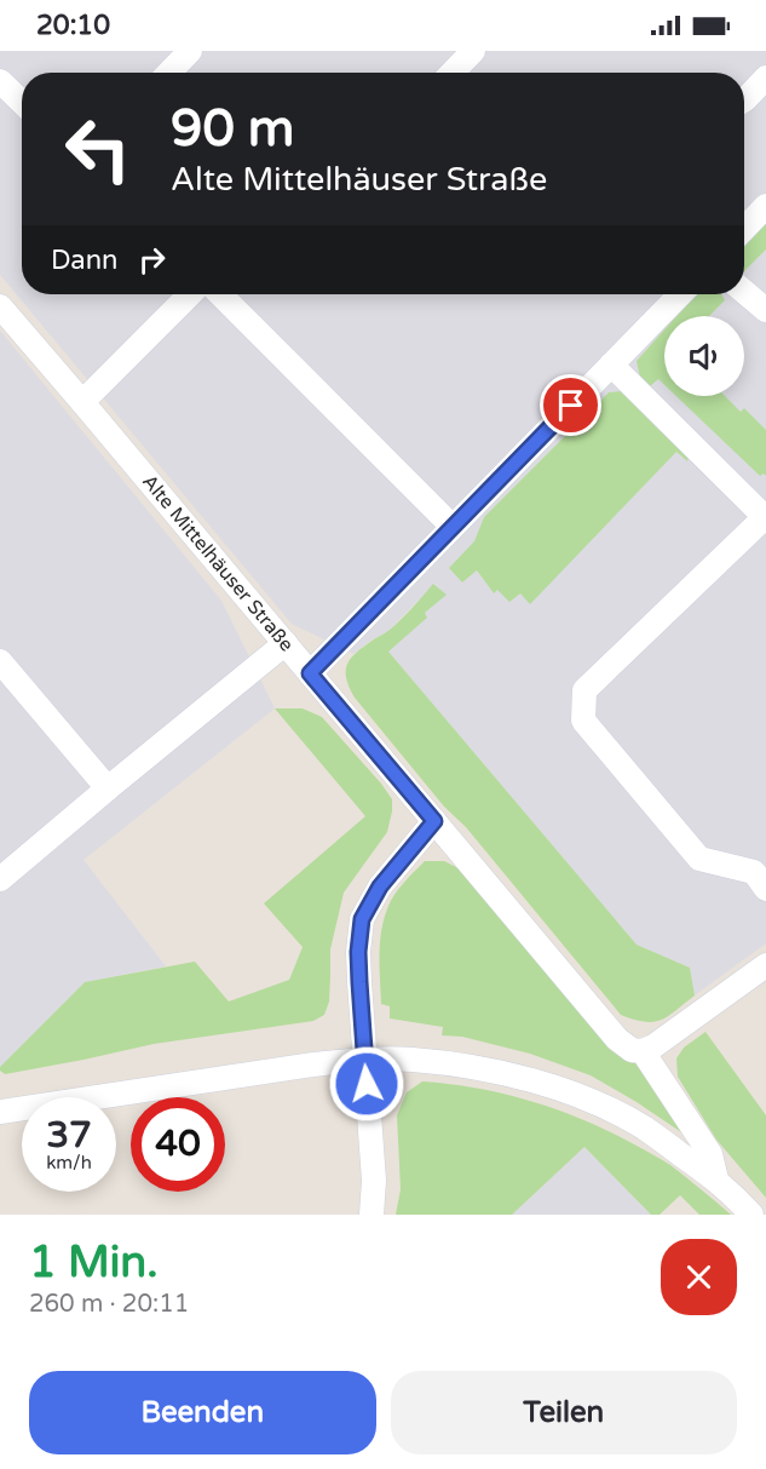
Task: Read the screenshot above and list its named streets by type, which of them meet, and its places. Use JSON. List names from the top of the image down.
{
  "streets": {
    "street": ["Alte Mittelhäuser Straße"]
  },
  "page": {
    "status": "20:10",
    "turn": ["90 m", "Alte Mittelhäuser Straße"],
    "then": "Dann",
    "speed": "37 km/h",
    "limit": "40",
    "heading": ["1 Min.", "260 m · 20:11"],
    "buttons": ["Beenden", "Teilen"]
  }
}
